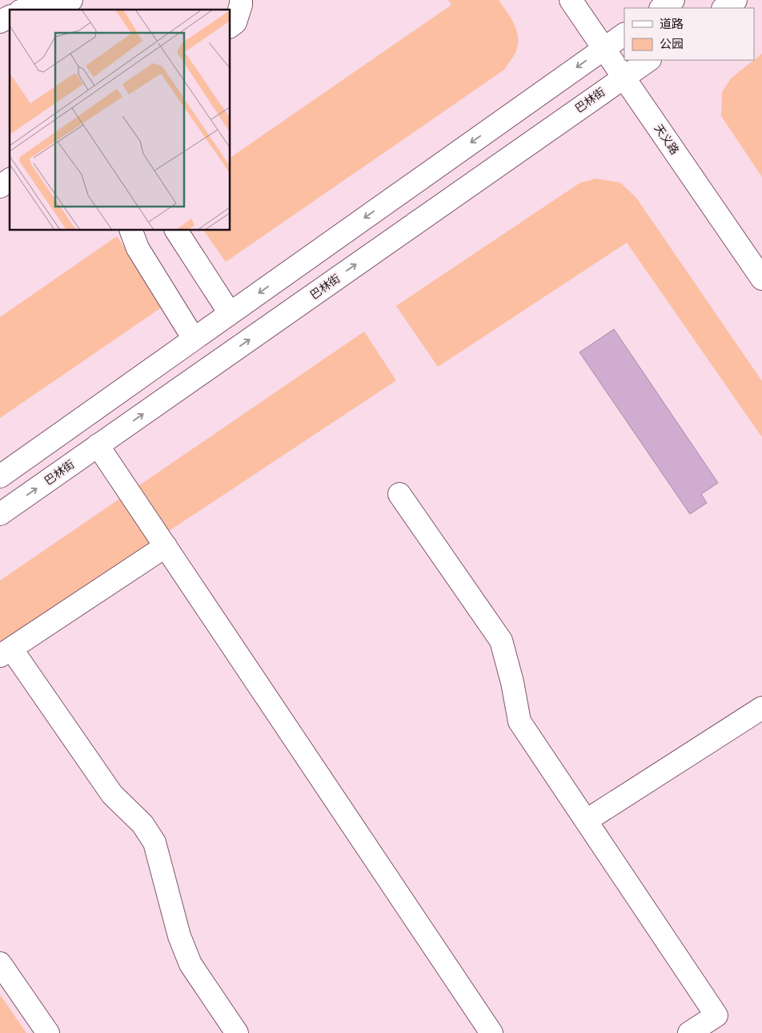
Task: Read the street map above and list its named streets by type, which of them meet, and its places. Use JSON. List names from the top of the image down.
{
  "streets": {
    "main road": ["巴林街", "天义路"]
  },
  "crossings": [
    ["巴林街", "天义路"]
  ],
  "legend": ["道路", "公园"]
}
